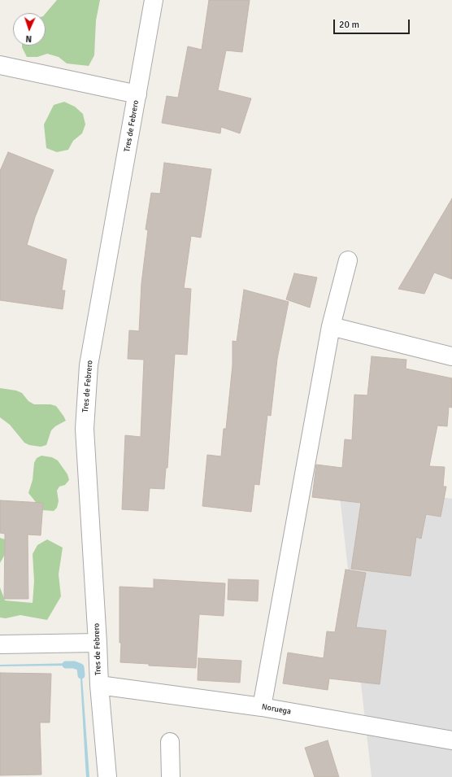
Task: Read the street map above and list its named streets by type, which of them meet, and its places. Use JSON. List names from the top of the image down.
{
  "streets": {
    "street": ["Tres de Febrero", "Noruega"]
  },
  "crossings": [
    ["Tres de Febrero", "Noruega"]
  ],
  "scale_bar": "20 m",
  "north": "bottom"
}
